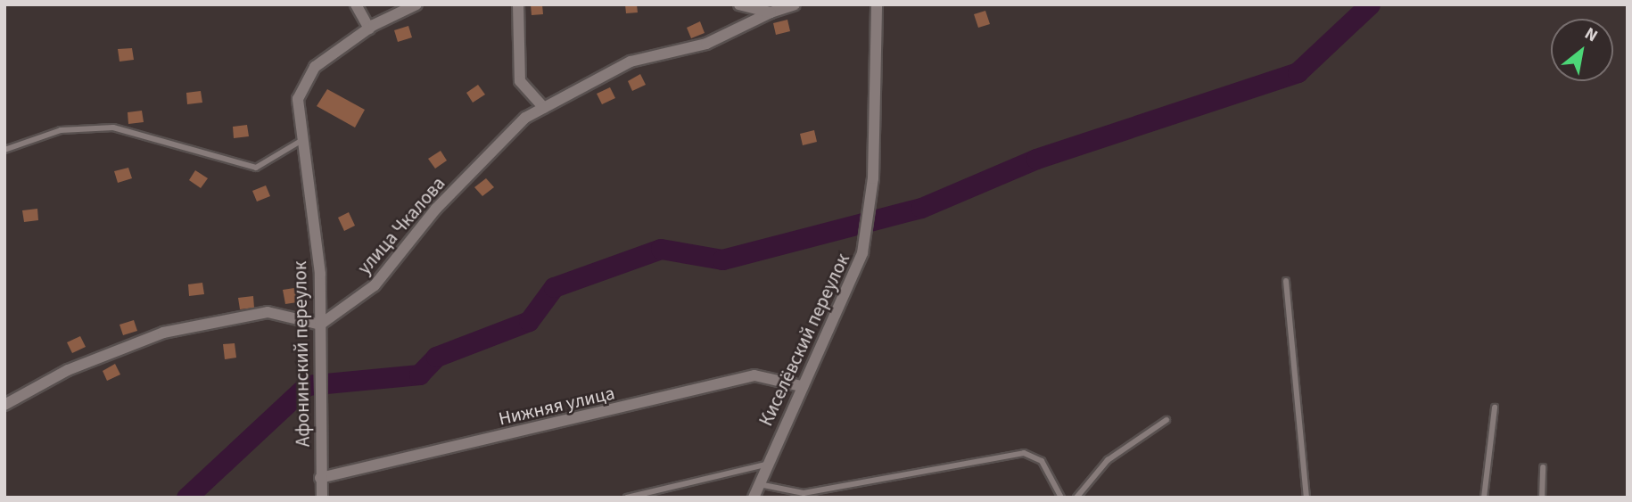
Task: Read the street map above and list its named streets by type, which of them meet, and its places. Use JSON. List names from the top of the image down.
{
  "streets": {
    "street": [
      "улица Чкалова",
      "Киселёвский переулок",
      "Афонинский переулок",
      "Нижняя улица"
    ]
  },
  "crossings": [
    ["улица Чкалова", "Афонинский переулок"],
    ["Киселёвский переулок", "Нижняя улица"],
    ["Афонинский переулок", "Нижняя улица"]
  ],
  "north": "top right"
}
